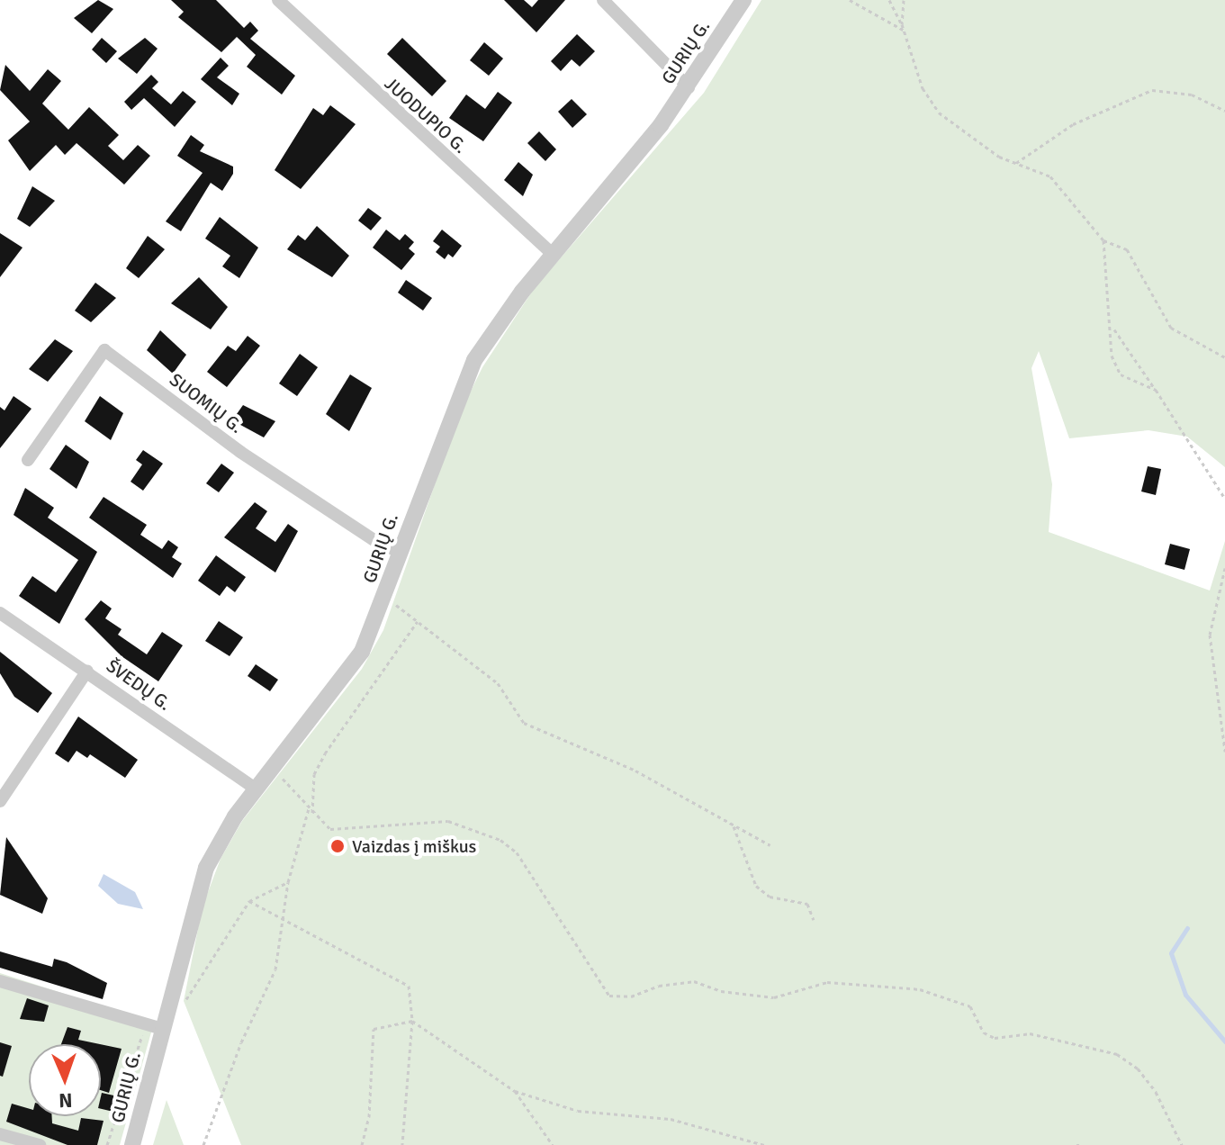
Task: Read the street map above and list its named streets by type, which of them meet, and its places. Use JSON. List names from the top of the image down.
{
  "streets": {
    "street": [
      "GURIŲ G.",
      "JUODUPIO G.",
      "SUOMIŲ G.",
      "ŠVEDŲ G."
    ]
  },
  "crossings": [
    ["GURIŲ G.", "JUODUPIO G."],
    ["GURIŲ G.", "SUOMIŲ G."],
    ["GURIŲ G.", "ŠVEDŲ G."]
  ],
  "places": ["Vaizdas į miškus"],
  "north": "bottom"
}
